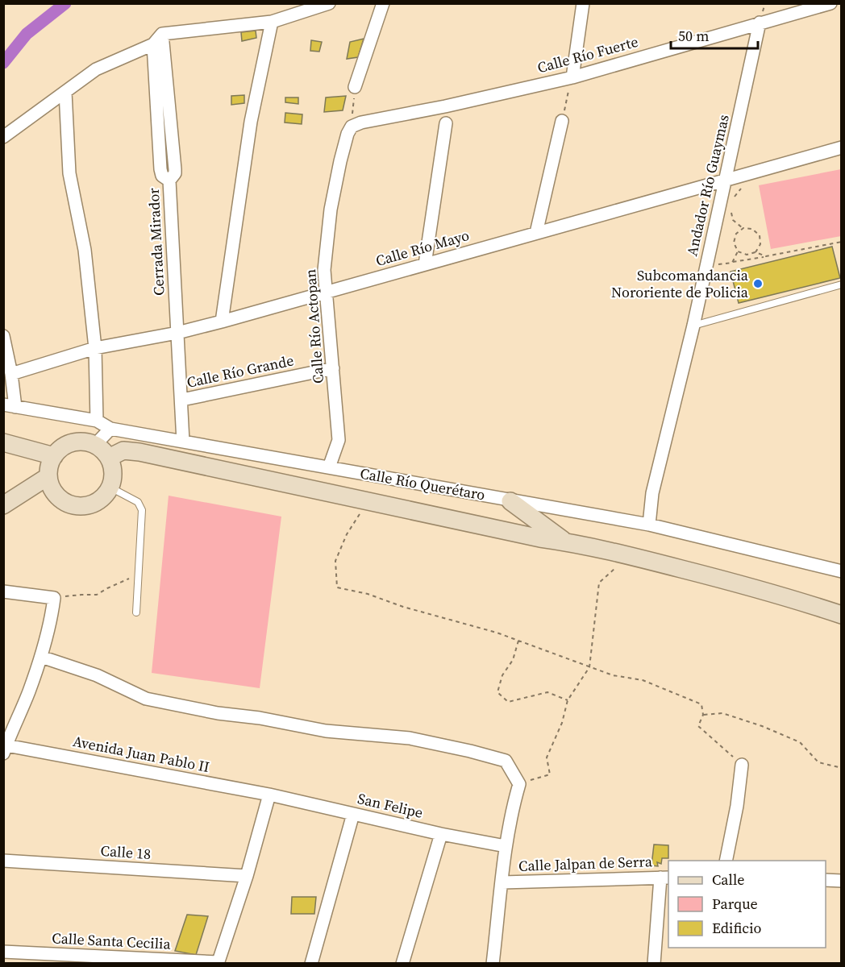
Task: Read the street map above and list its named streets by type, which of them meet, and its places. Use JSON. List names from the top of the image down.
{
  "streets": {
    "main road": ["Calle Río Querétaro"],
    "street": [
      "Calle Río Fuerte",
      "Andador Río Guaymas",
      "Cerrada Mirador",
      "Calle Río Mayo",
      "Calle Río Actopan",
      "Calle Río Grande",
      "Avenida Juan Pablo II",
      "San Felipe",
      "Calle 18",
      "Calle Jalpan de Serra",
      "Calle Santa Cecilia"
    ]
  },
  "crossings": [
    ["Calle Río Fuerte", "Andador Río Guaymas"],
    ["Calle Río Fuerte", "Calle Río Actopan"],
    ["Andador Río Guaymas", "Calle Río Mayo"],
    ["Andador Río Guaymas", "Calle Río Querétaro"],
    ["Cerrada Mirador", "Calle Río Mayo"],
    ["Cerrada Mirador", "Calle Río Grande"],
    ["Cerrada Mirador", "Calle Río Querétaro"],
    ["Calle Río Mayo", "Calle Río Actopan"],
    ["Calle Río Actopan", "Calle Río Grande"],
    ["Calle Río Actopan", "Calle Río Querétaro"],
    ["Avenida Juan Pablo II", "San Felipe"]
  ],
  "places": ["Subcomandancia Nororiente de Policia"],
  "legend": ["Calle", "Parque", "Edificio"],
  "scale_bar": "50 m"
}
